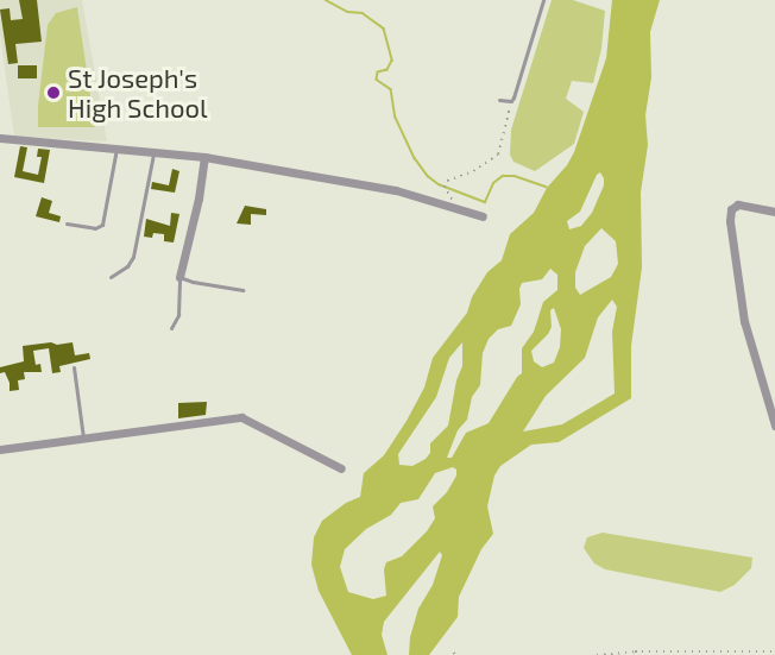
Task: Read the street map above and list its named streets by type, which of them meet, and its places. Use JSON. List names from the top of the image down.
{
  "places": ["St Joseph's High School"]
}
